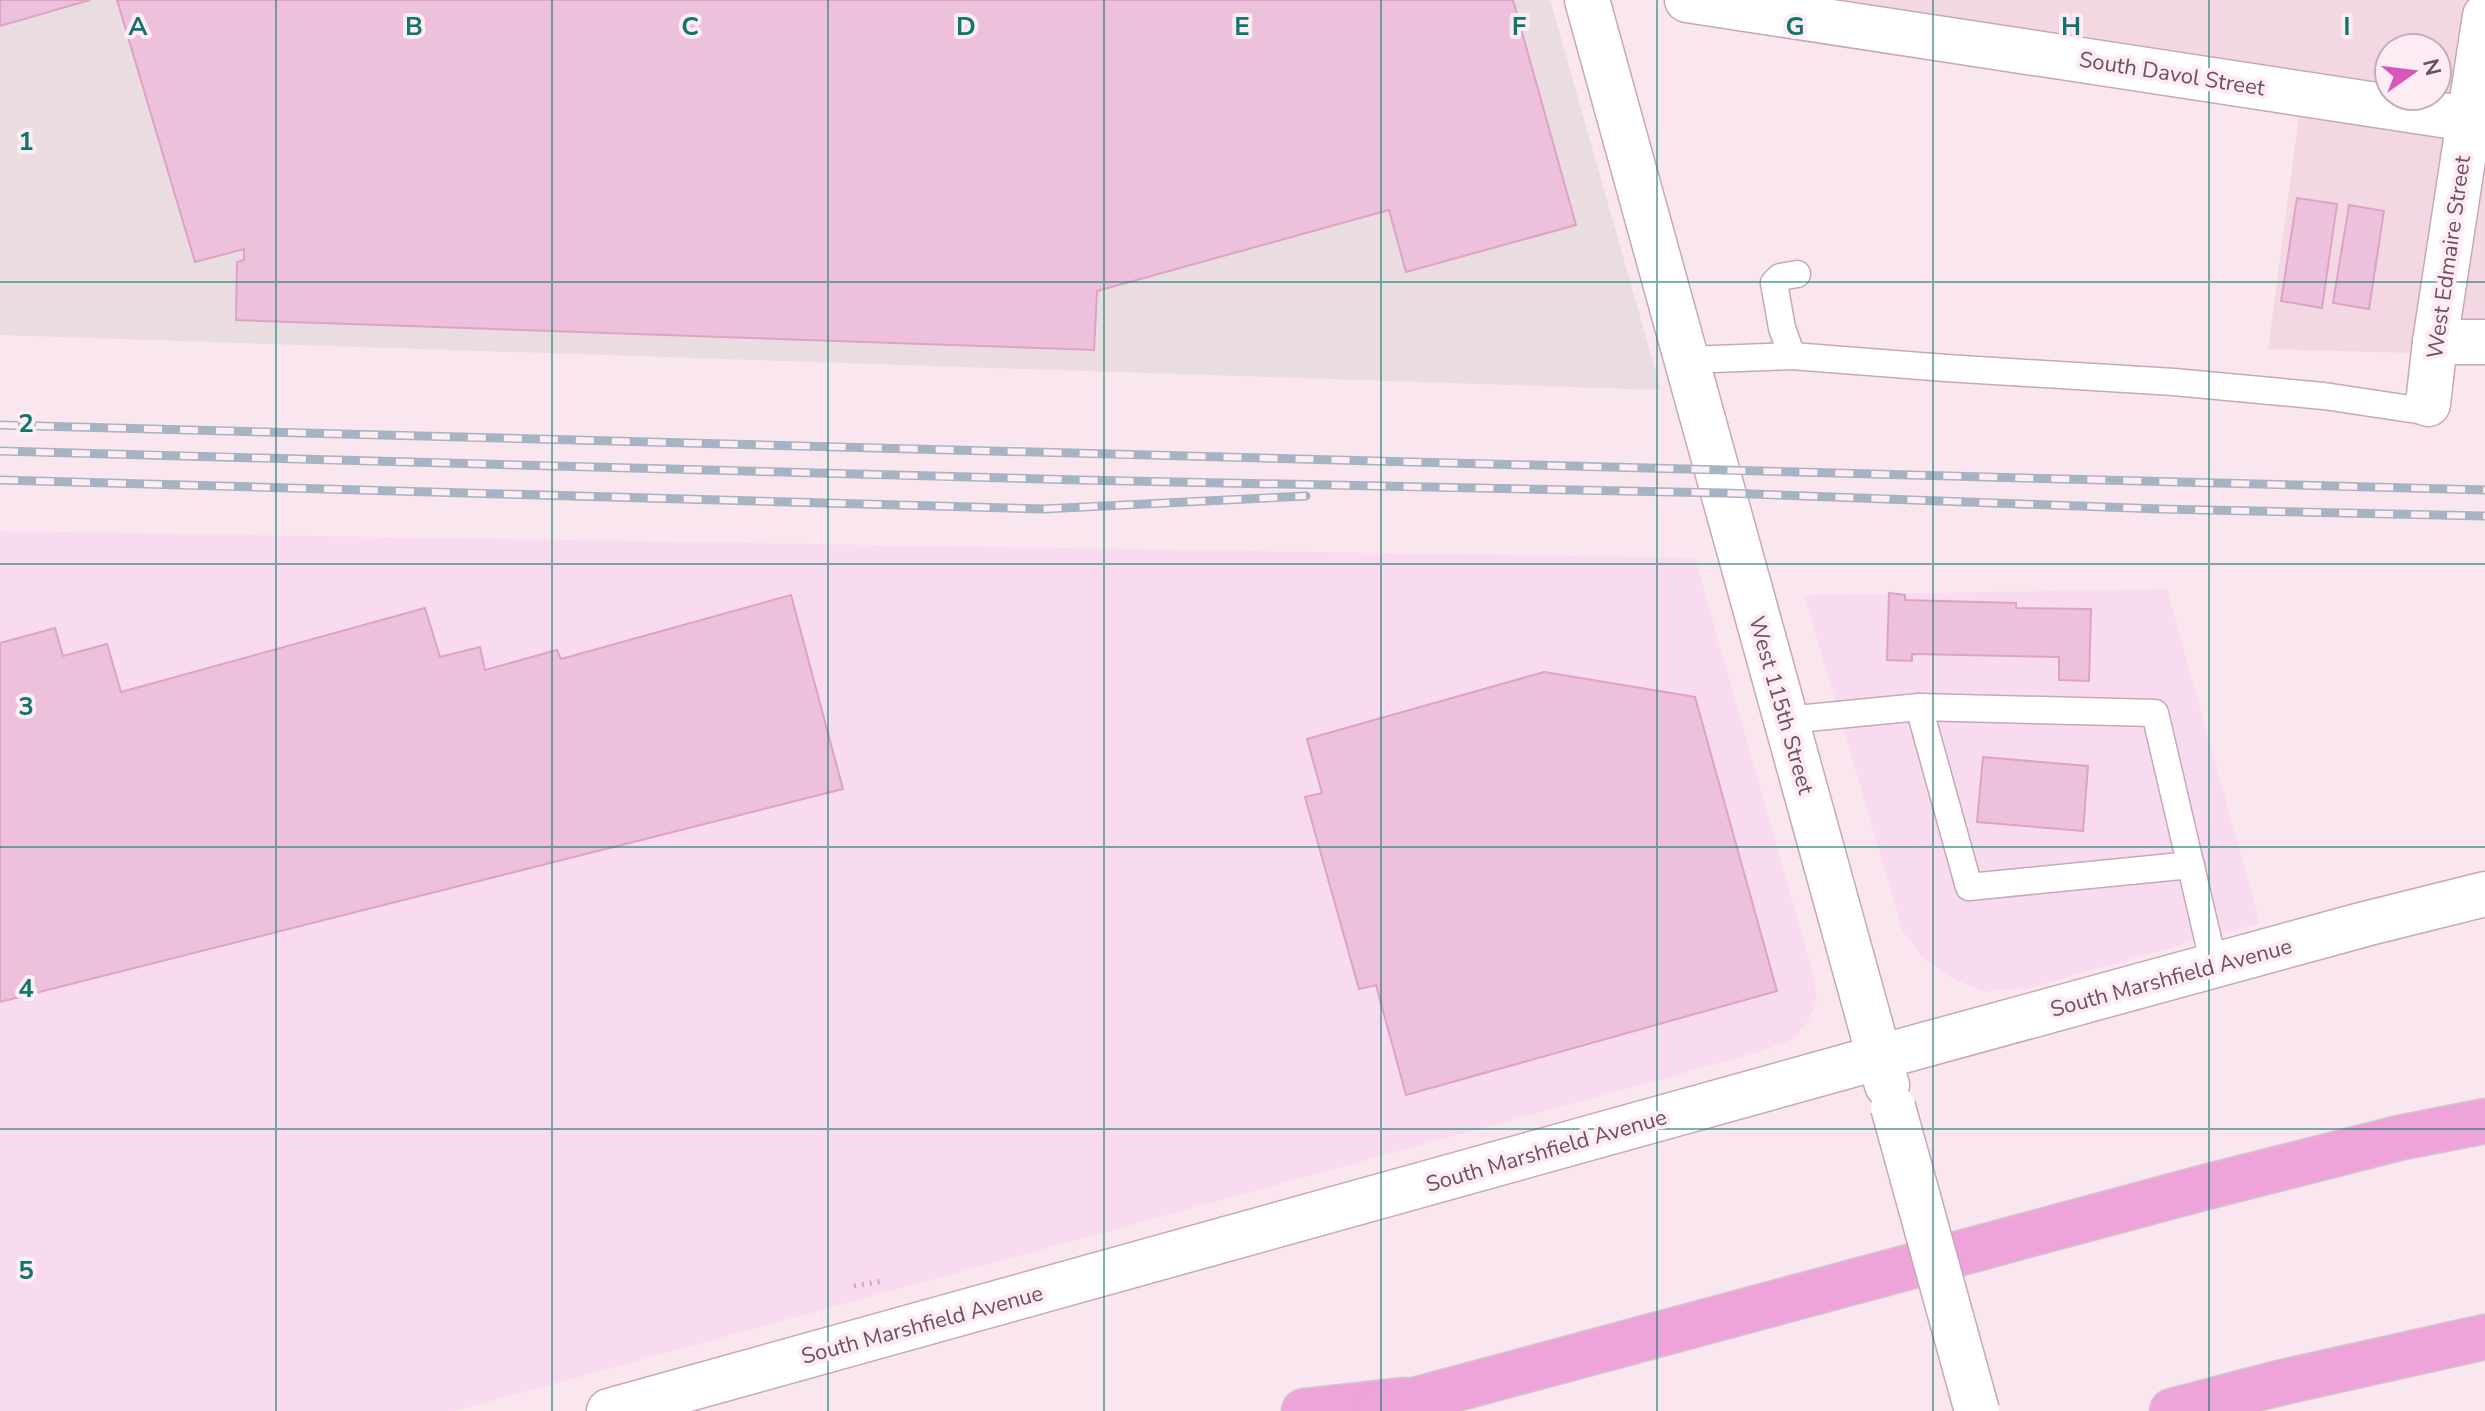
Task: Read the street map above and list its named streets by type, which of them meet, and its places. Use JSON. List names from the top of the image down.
{
  "streets": {
    "street": [
      "South Davol Street",
      "West Edmaire Street",
      "West 115th Street",
      "South Marshfield Avenue"
    ]
  },
  "crossings": [
    ["South Davol Street", "West Edmaire Street"],
    ["West 115th Street", "South Marshfield Avenue"]
  ],
  "north": "right",
  "grid": {
    "columns": [
      "A",
      "B",
      "C",
      "D",
      "E",
      "F",
      "G",
      "H",
      "I"
    ],
    "rows": [
      "1",
      "2",
      "3",
      "4",
      "5"
    ]
  }
}
